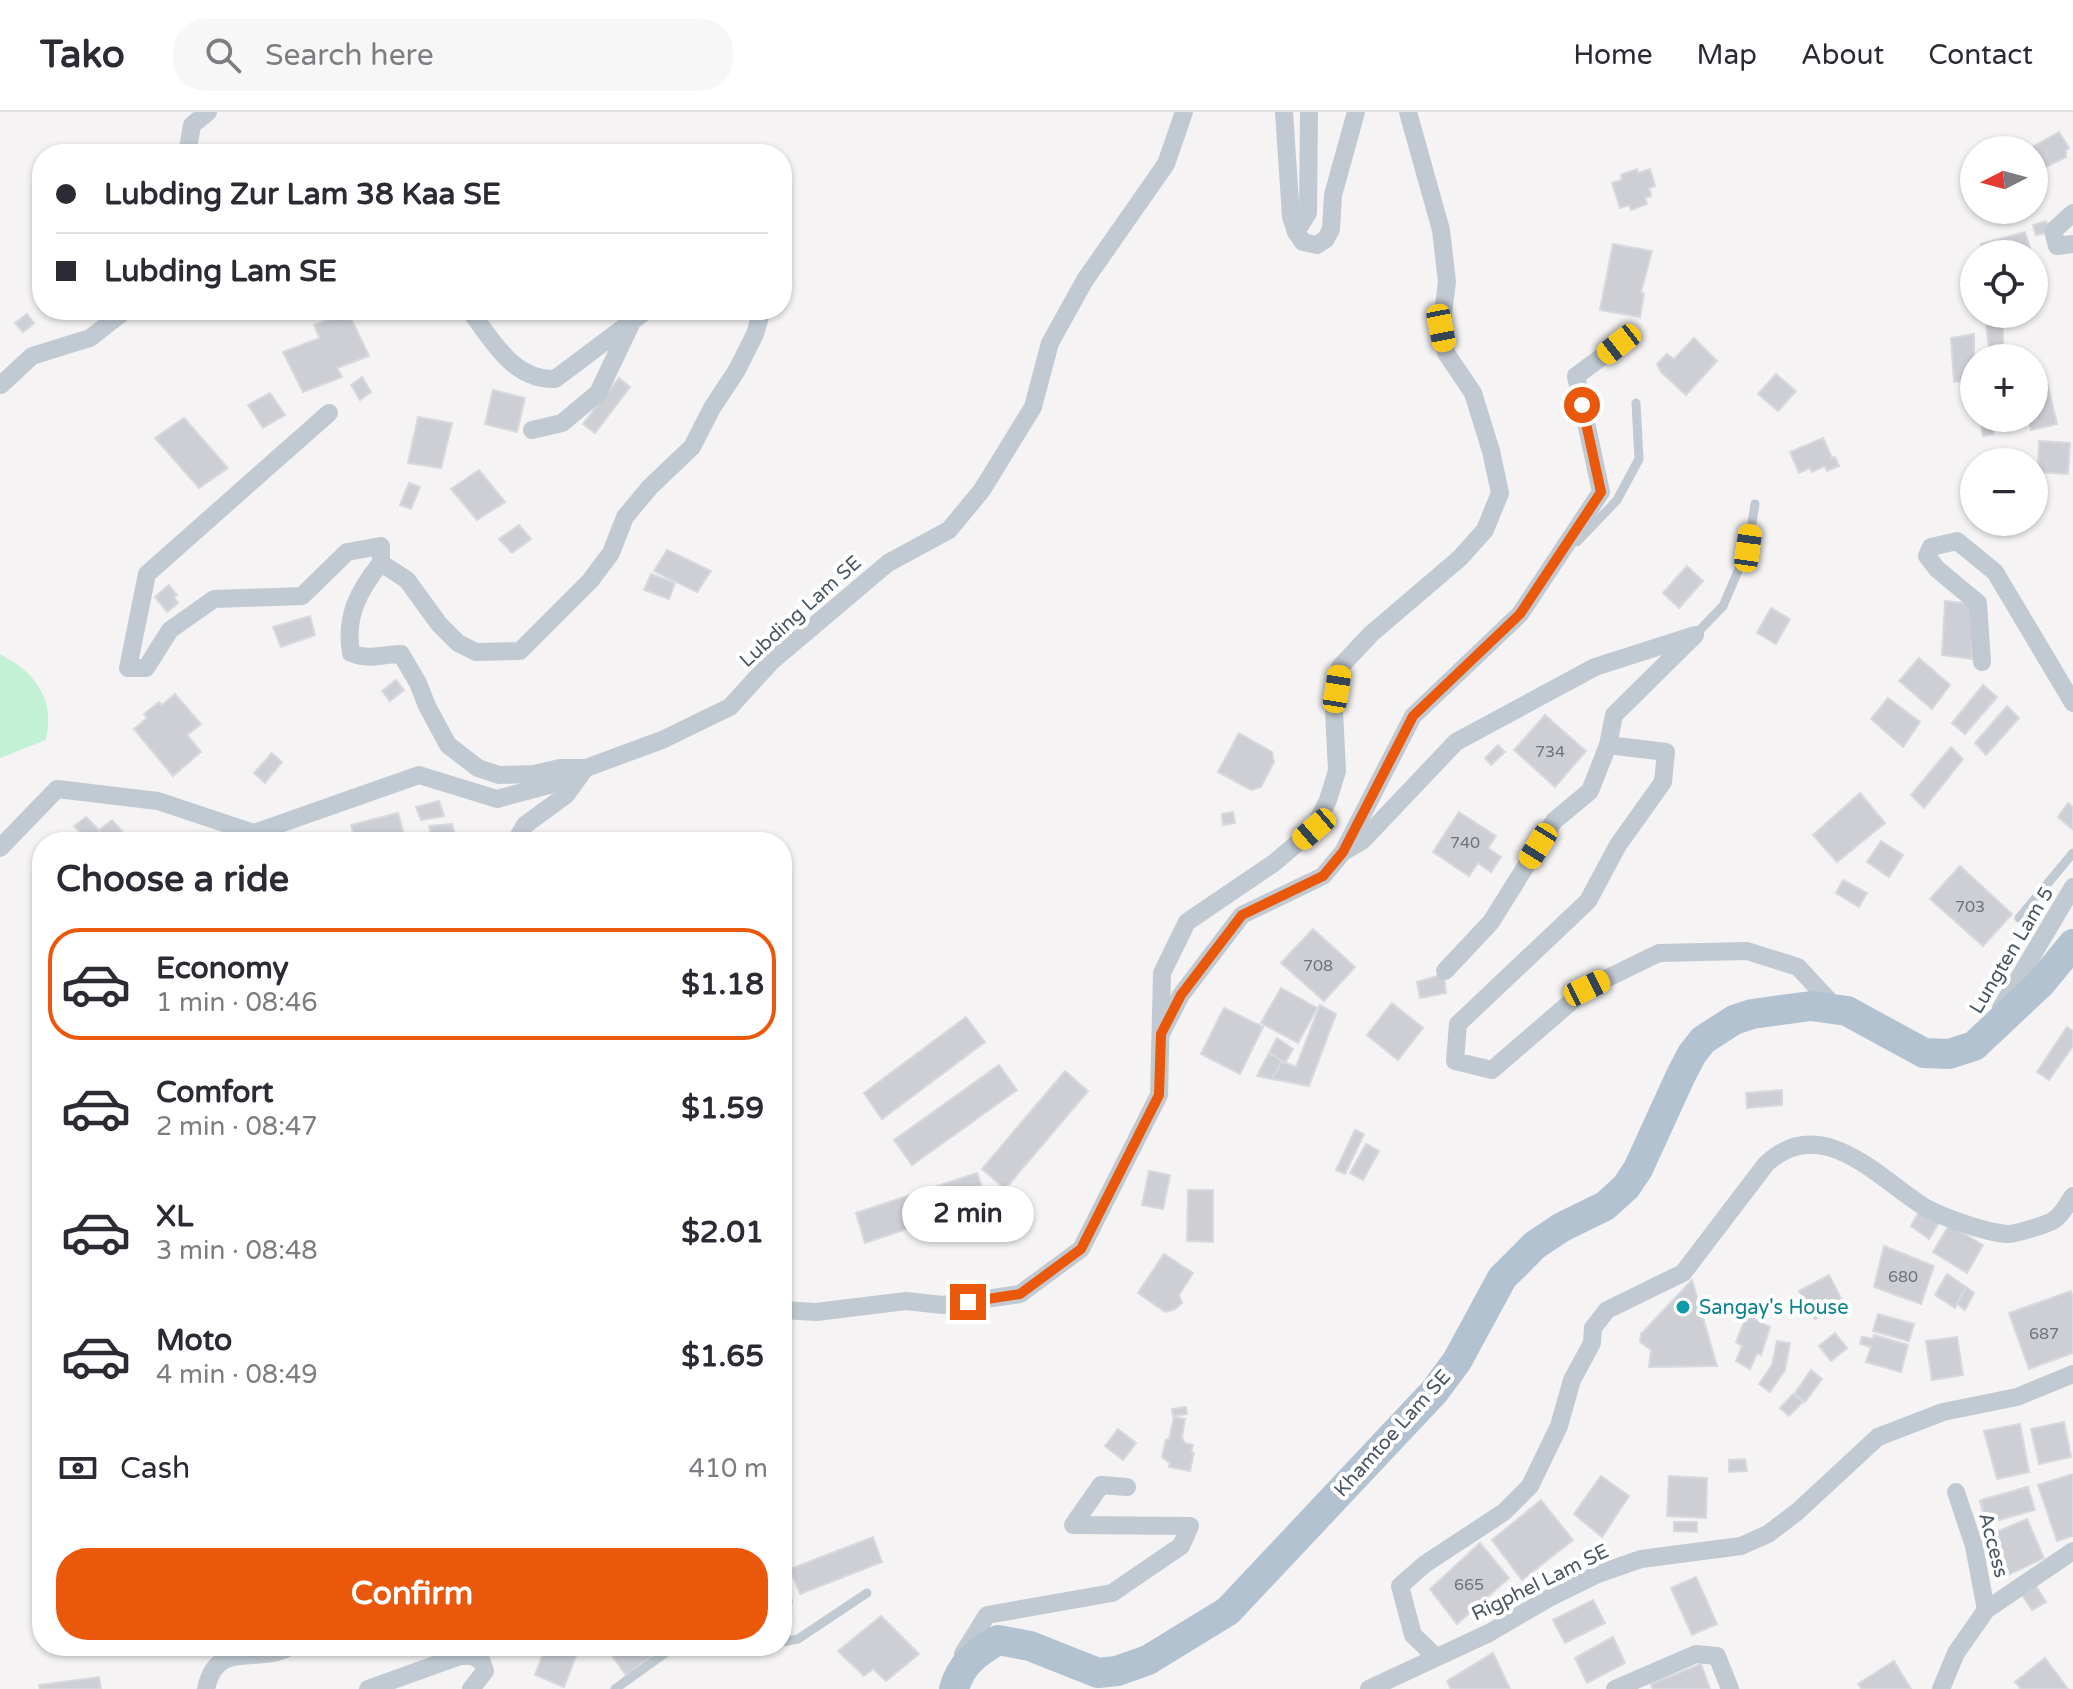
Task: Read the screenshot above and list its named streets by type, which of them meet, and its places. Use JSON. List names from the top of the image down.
{
  "streets": {
    "main road": ["Khamtoe Lam SE"],
    "street": [
      "Lubding Lam SE",
      "Lungten Lam 5",
      "Access",
      "Rigphel Lam SE"
    ]
  },
  "crossings": [
    ["Lungten Lam 5", "Khamtoe Lam SE"]
  ],
  "places": ["Sangay's House"],
  "house_numbers": [
    "734",
    "740",
    "703",
    "708",
    "680",
    "687",
    "665"
  ],
  "north": "left",
  "page": {
    "header": "Tako",
    "search": "Search here",
    "nav": [
      "Home",
      "Map",
      "About",
      "Contact"
    ],
    "map_buttons": ["+", "−"],
    "banner": ["Lubding Zur Lam 38 Kaa SE", "Lubding Lam SE"],
    "heading": "Choose a ride",
    "list": [
      {
        "name": "Economy",
        "note": "1 min · 08:46",
        "value": "$1.18"
      },
      {
        "name": "Comfort",
        "note": "2 min · 08:47",
        "value": "$1.59"
      },
      {
        "name": "XL",
        "note": "3 min · 08:48",
        "value": "$2.01"
      },
      {
        "name": "Moto",
        "note": "4 min · 08:49",
        "value": "$1.65"
      }
    ],
    "bubble": "2 min",
    "pay": ["Cash", "410 m"],
    "buttons": "Confirm"
  }
}
